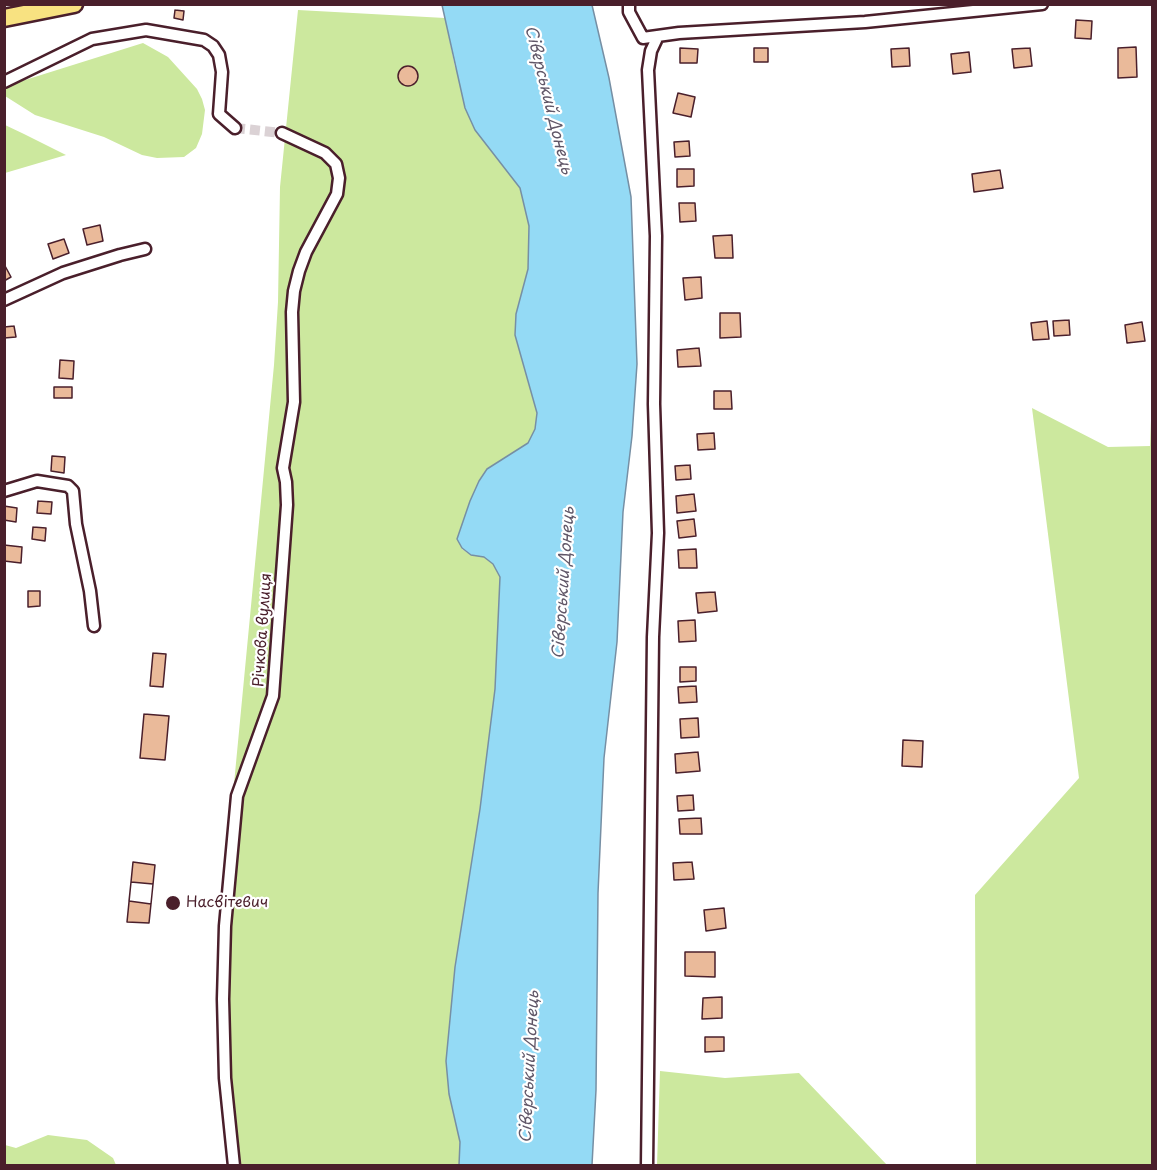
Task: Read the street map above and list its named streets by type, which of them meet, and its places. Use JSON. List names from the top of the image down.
{
  "streets": {
    "street": ["Річкова вулиця"]
  },
  "water": ["Сіверський Донець"],
  "places": ["Насвітевич"]
}
